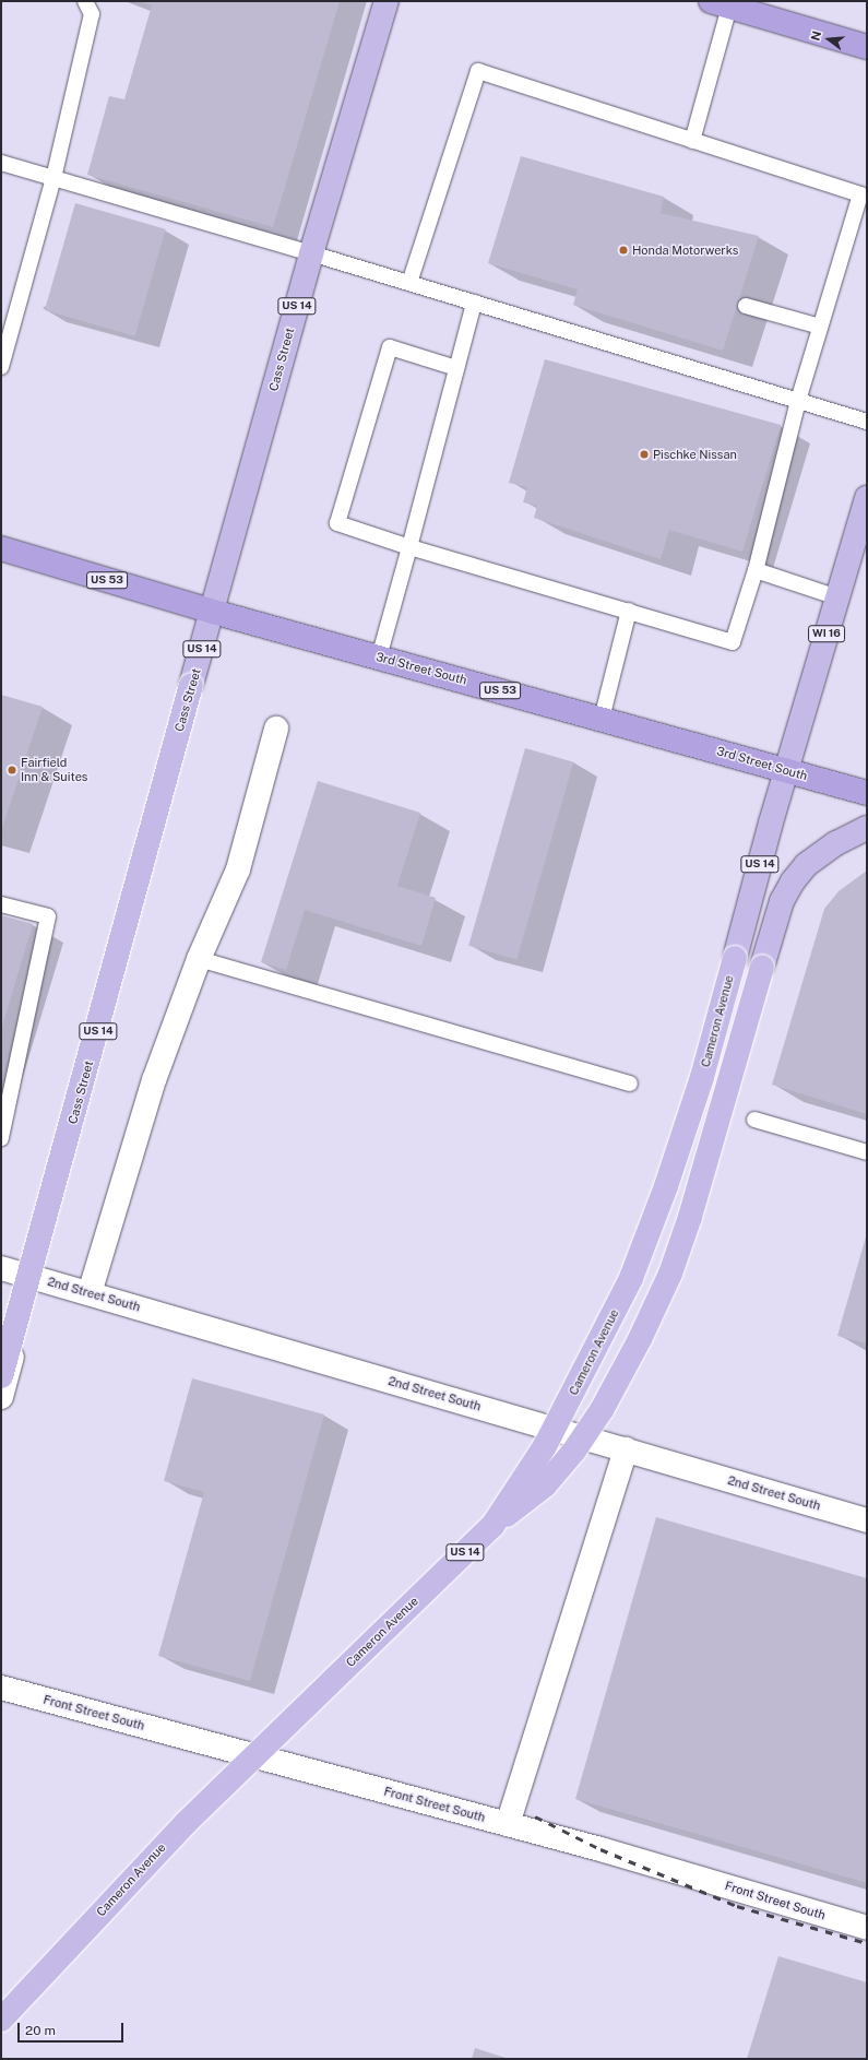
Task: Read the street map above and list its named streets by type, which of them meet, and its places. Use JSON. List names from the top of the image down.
{
  "streets": {
    "highway": ["US 53", "3rd Street South"],
    "main road": [
      "US 14",
      "Cass Street",
      "WI 16",
      "Cameron Avenue"
    ],
    "street": ["2nd Street South", "Front Street South"]
  },
  "crossings": [
    ["Cass Street", "3rd Street South"],
    ["3rd Street South", "Cameron Avenue"]
  ],
  "places": ["Honda Motorwerks", "Pischke Nissan", "Fairfield Inn & Suites"],
  "scale_bar": "20 m",
  "north": "left"
}
